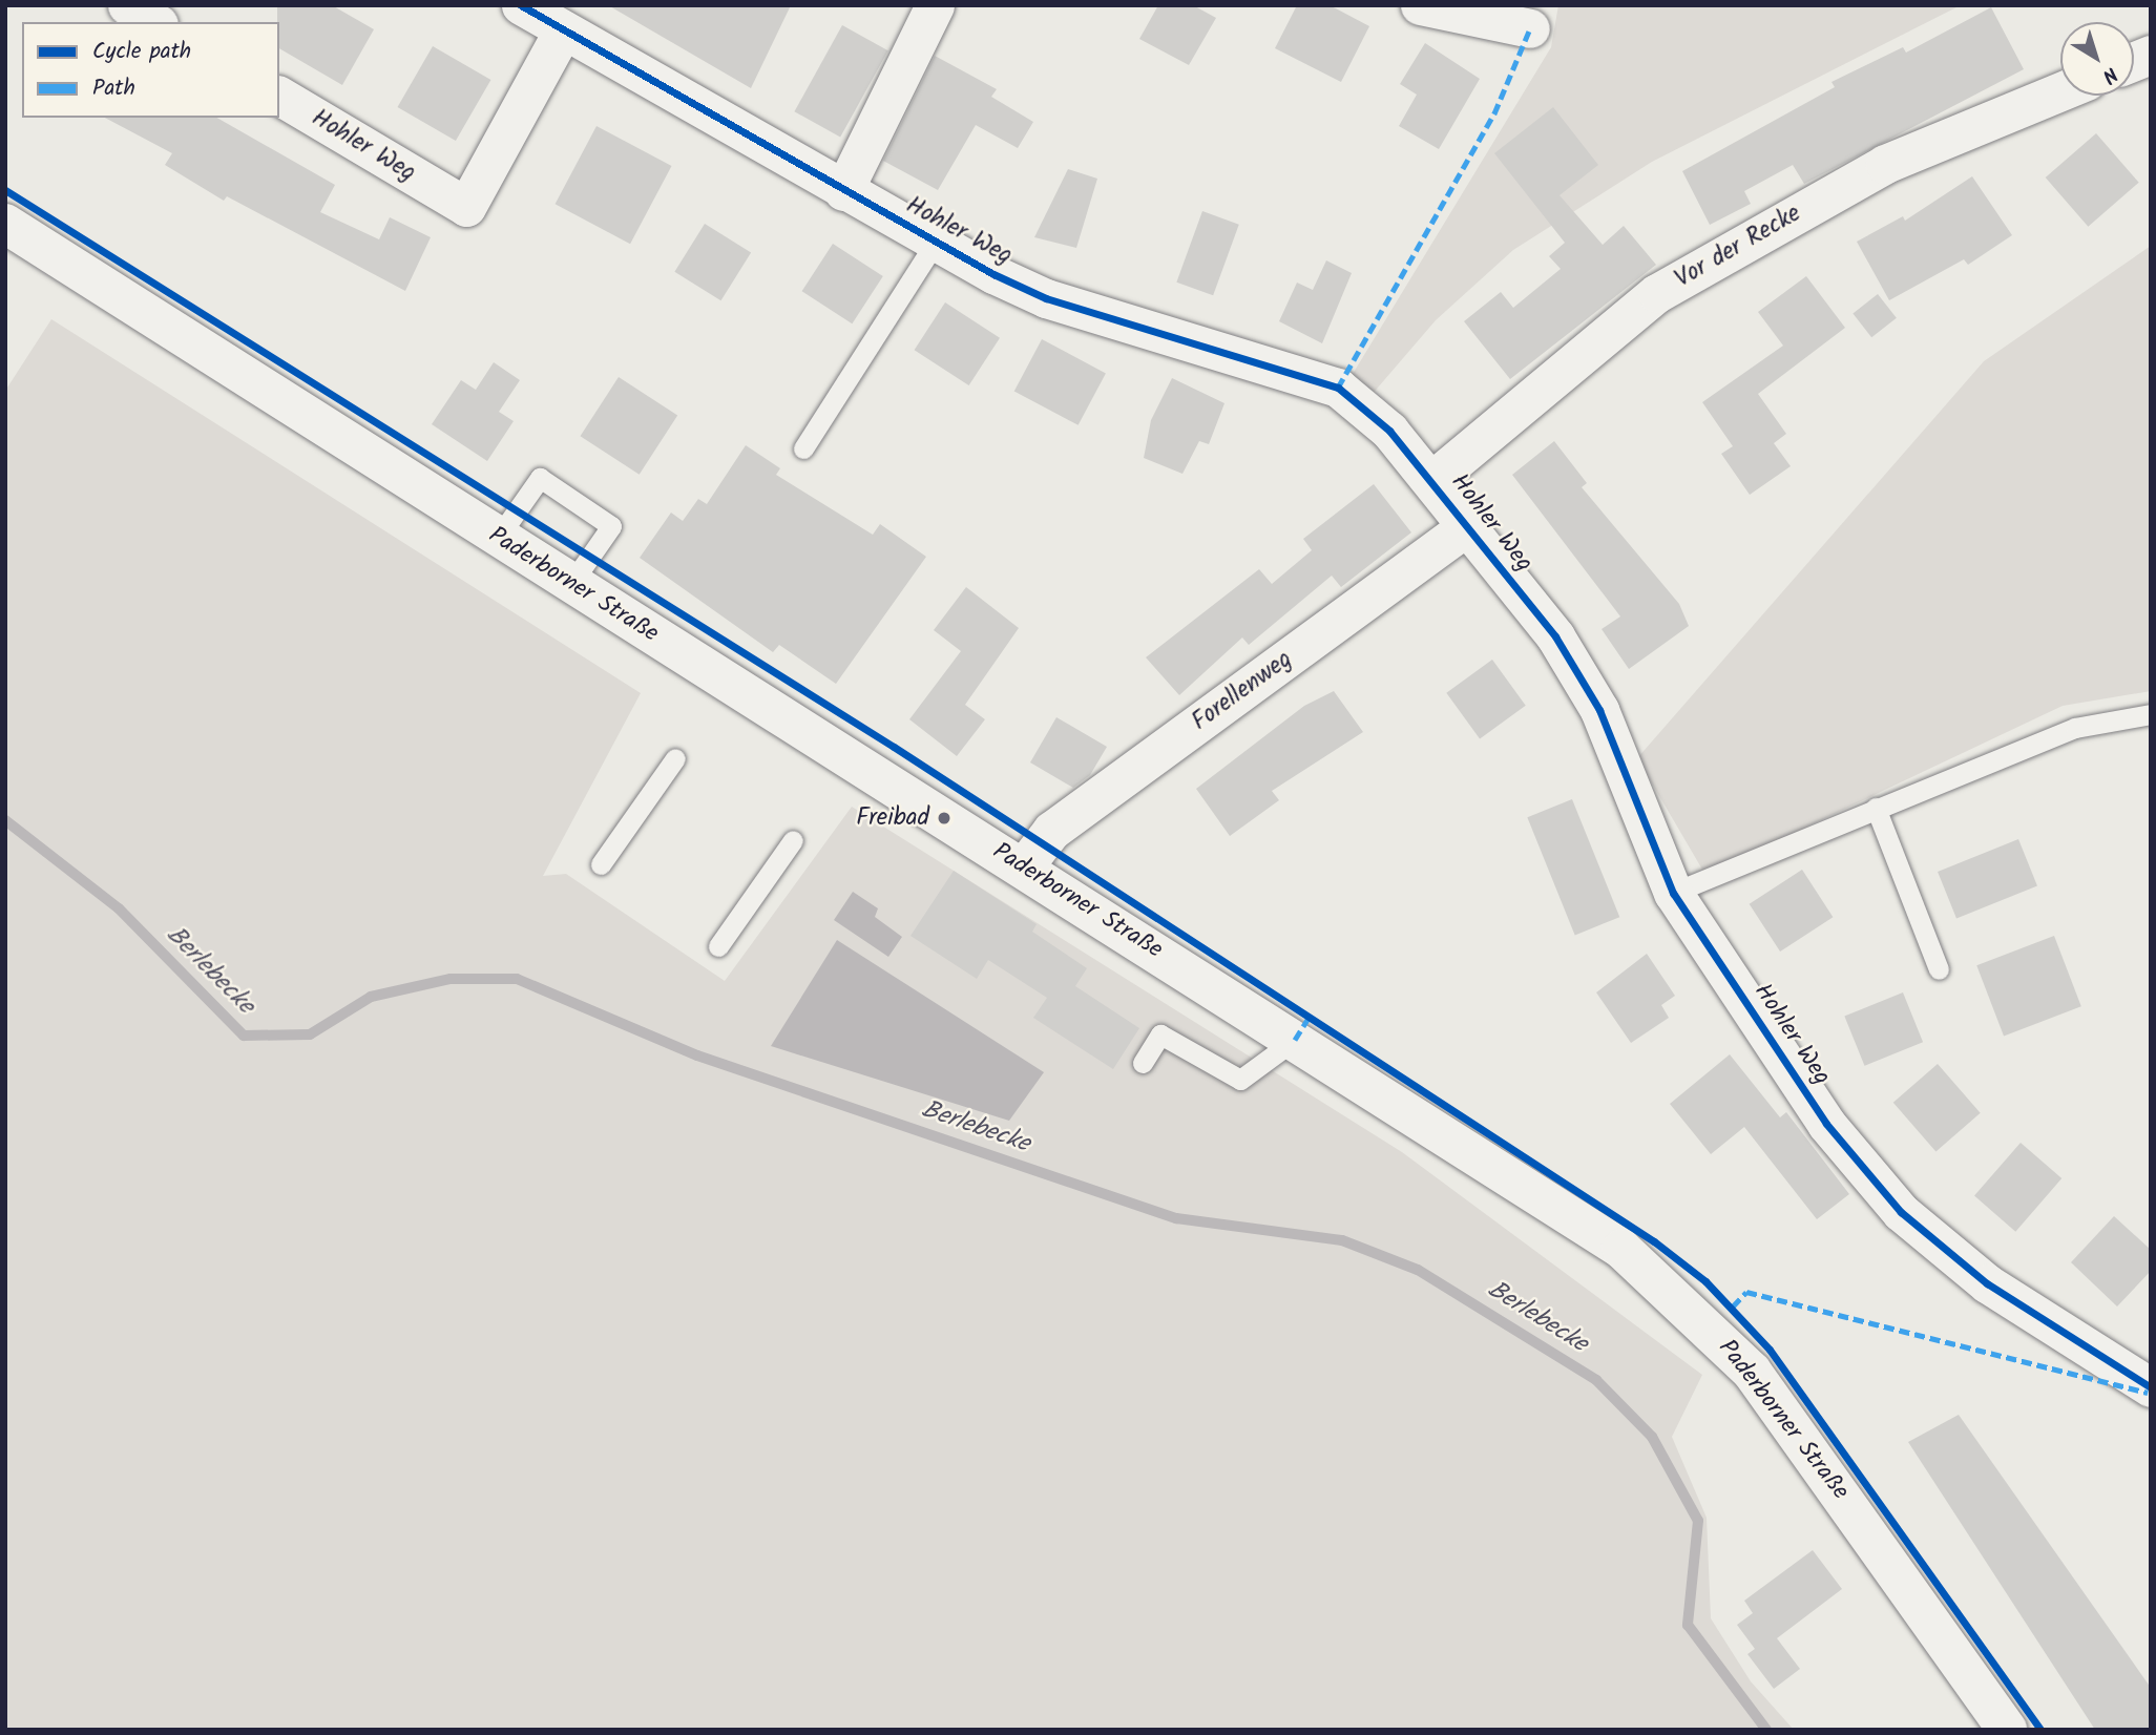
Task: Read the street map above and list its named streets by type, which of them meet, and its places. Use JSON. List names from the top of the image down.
{
  "streets": {
    "main road": ["Paderborner Straße"],
    "street": ["Hohler Weg", "Vor der Recke", "Forellenweg"]
  },
  "crossings": [
    ["Hohler Weg", "Vor der Recke"],
    ["Hohler Weg", "Forellenweg"],
    ["Paderborner Straße", "Forellenweg"]
  ],
  "water": ["Berlebecke"],
  "places": ["Freibad"],
  "legend": ["Cycle path", "Path"],
  "north": "bottom right"
}
